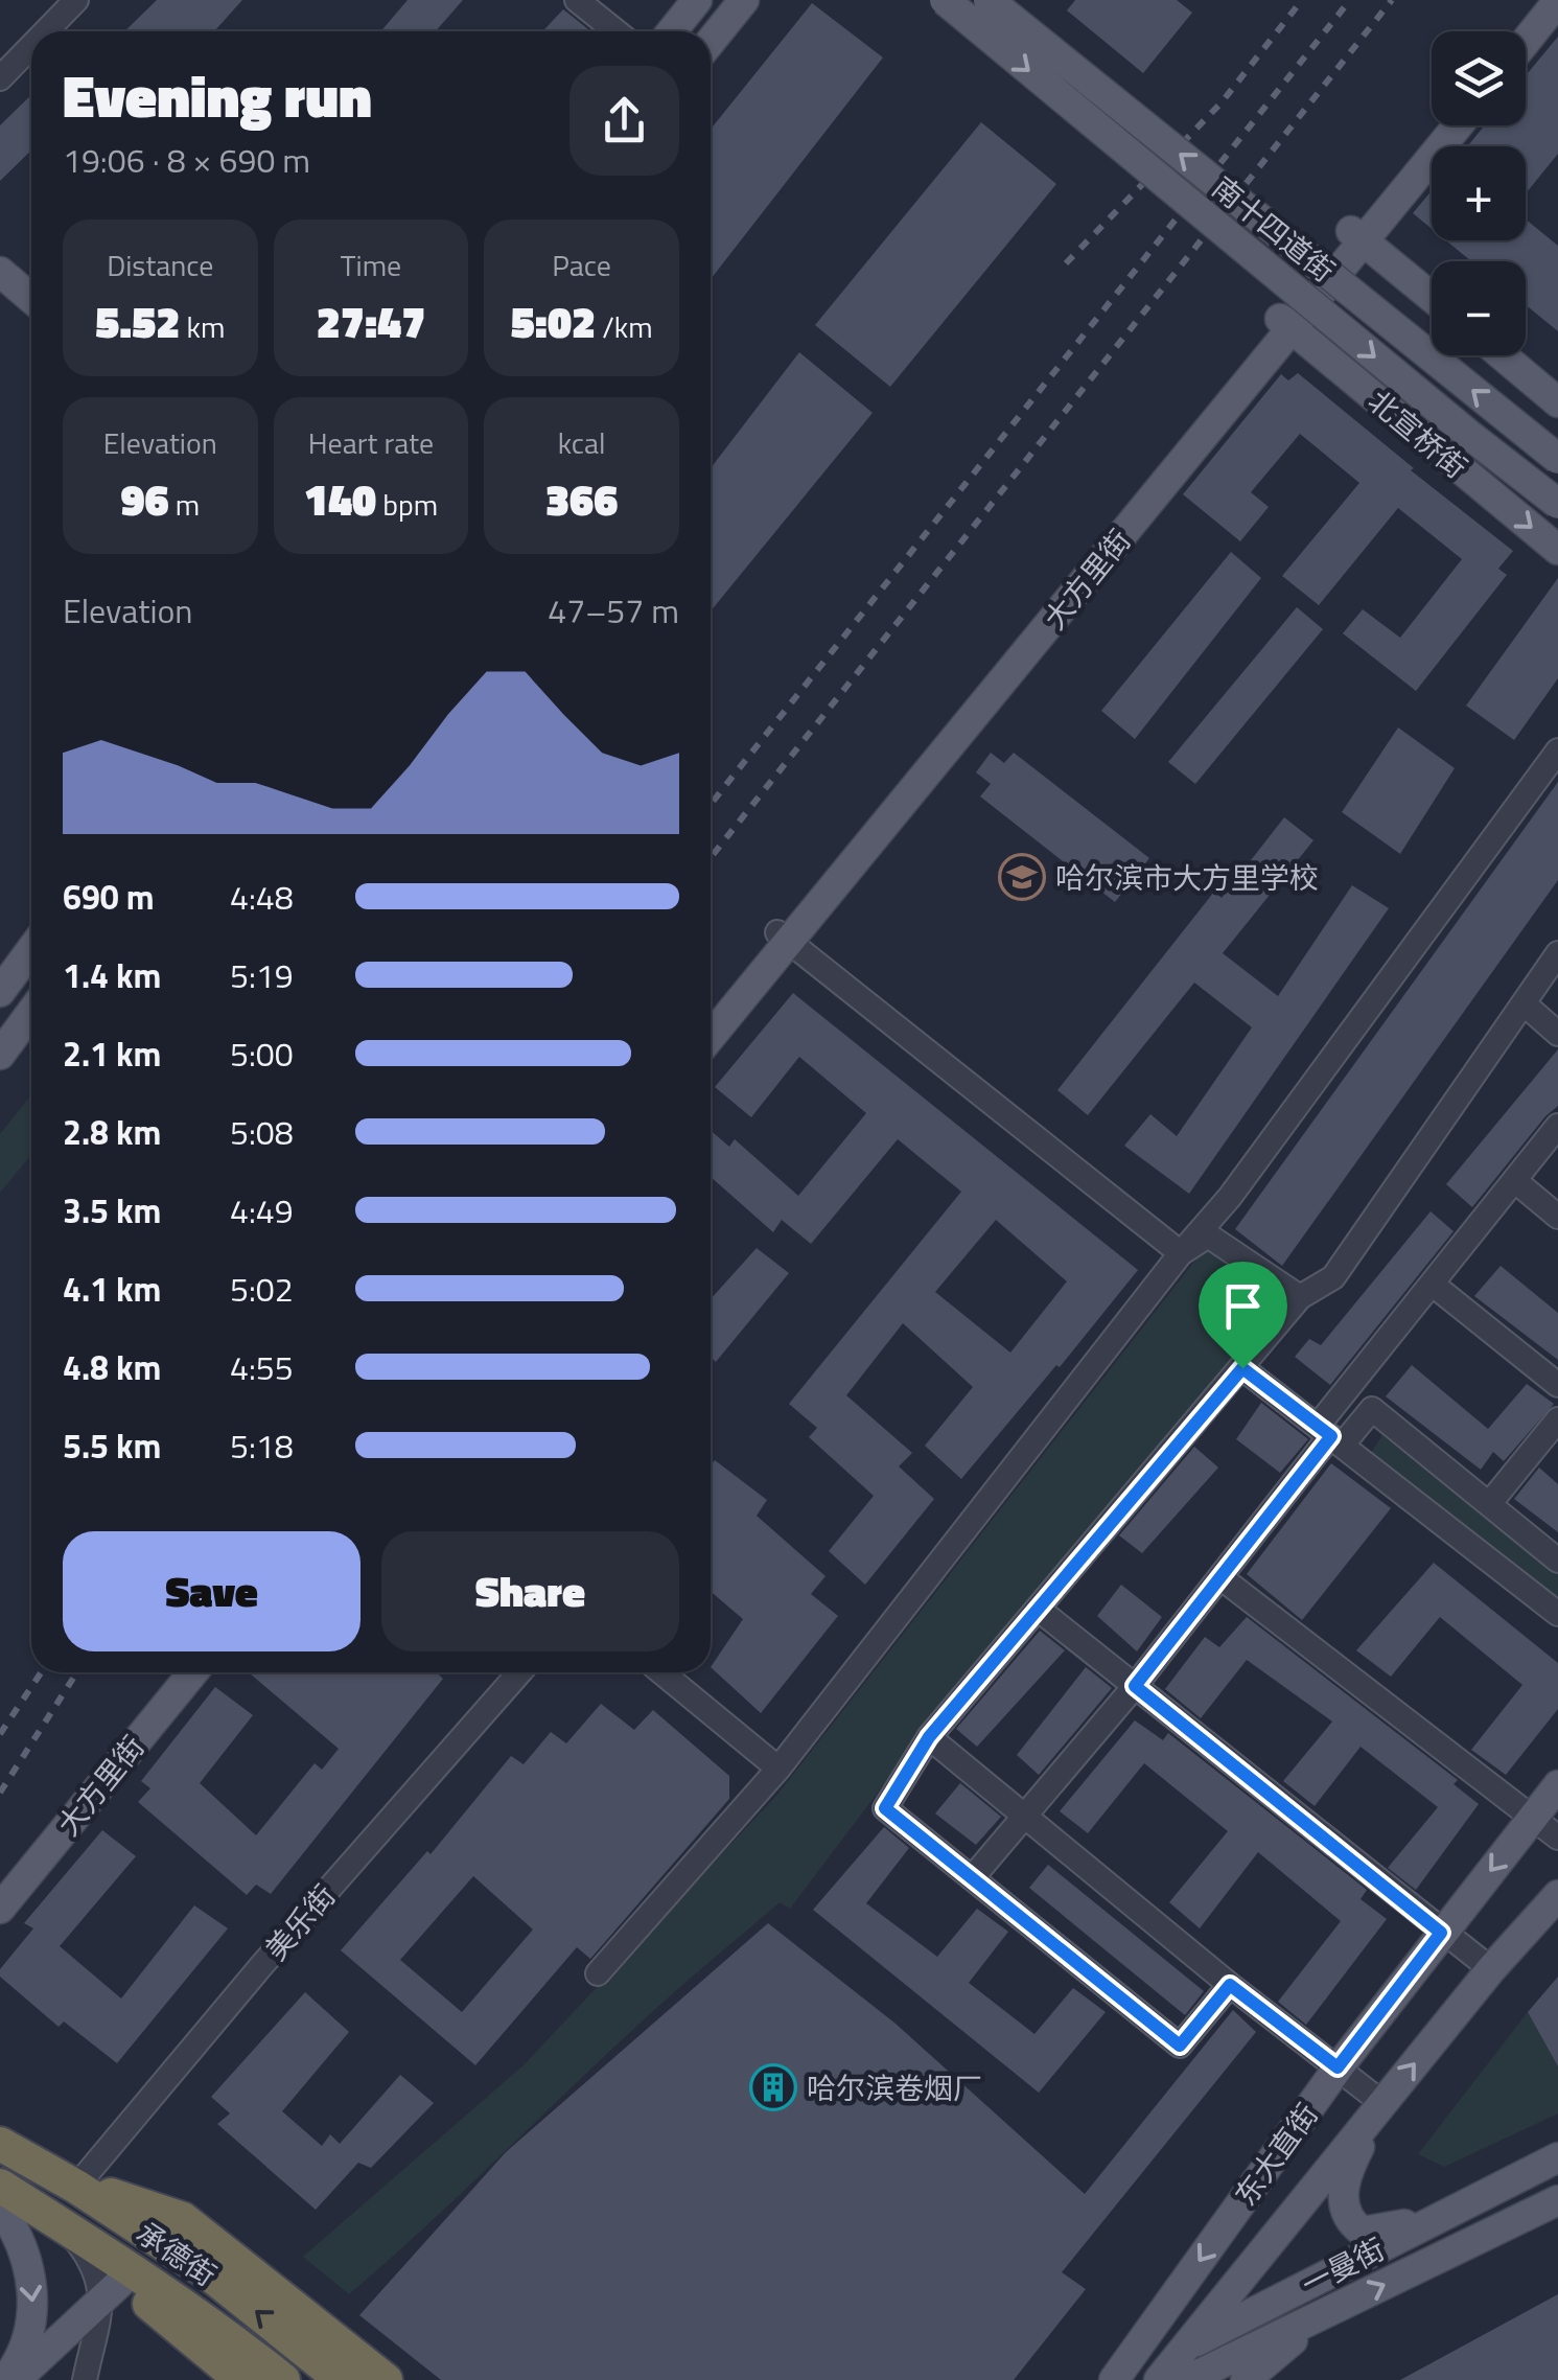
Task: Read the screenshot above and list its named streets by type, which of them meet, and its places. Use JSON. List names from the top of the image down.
{
  "streets": {
    "highway": ["承德街"],
    "main road": [
      "南十四道街",
      "北宣桥街",
      "大方里街",
      "东大直街",
      "一曼街"
    ],
    "street": ["美乐街"]
  },
  "crossings": [
    ["北宣桥街", "大方里街"],
    ["美乐街", "承德街"],
    ["东大直街", "一曼街"]
  ],
  "places": {
    "school or university": ["哈尔滨市大方里学校"],
    "building": ["哈尔滨卷烟厂"]
  },
  "page": {
    "map_buttons": ["+", "−"],
    "heading": ["Evening run", "19:06 · 8 × 690 m"],
    "stats": [
      ["Distance", "5.52 km"],
      ["Time", "27:47"],
      ["Pace", "5:02 /km"],
      ["Elevation", "96 m"],
      ["Heart rate", "140 bpm"],
      ["kcal", "366"]
    ],
    "chart": ["Elevation", "47–57 m"],
    "list": [
      {
        "name": "690 m",
        "note": "4:48"
      },
      {
        "name": "1.4 km",
        "note": "5:19"
      },
      {
        "name": "2.1 km",
        "note": "5:00"
      },
      {
        "name": "2.8 km",
        "note": "5:08"
      },
      {
        "name": "3.5 km",
        "note": "4:49"
      },
      {
        "name": "4.1 km",
        "note": "5:02"
      },
      {
        "name": "4.8 km",
        "note": "4:55"
      },
      {
        "name": "5.5 km",
        "note": "5:18"
      }
    ],
    "buttons": ["Save", "Share"]
  }
}
